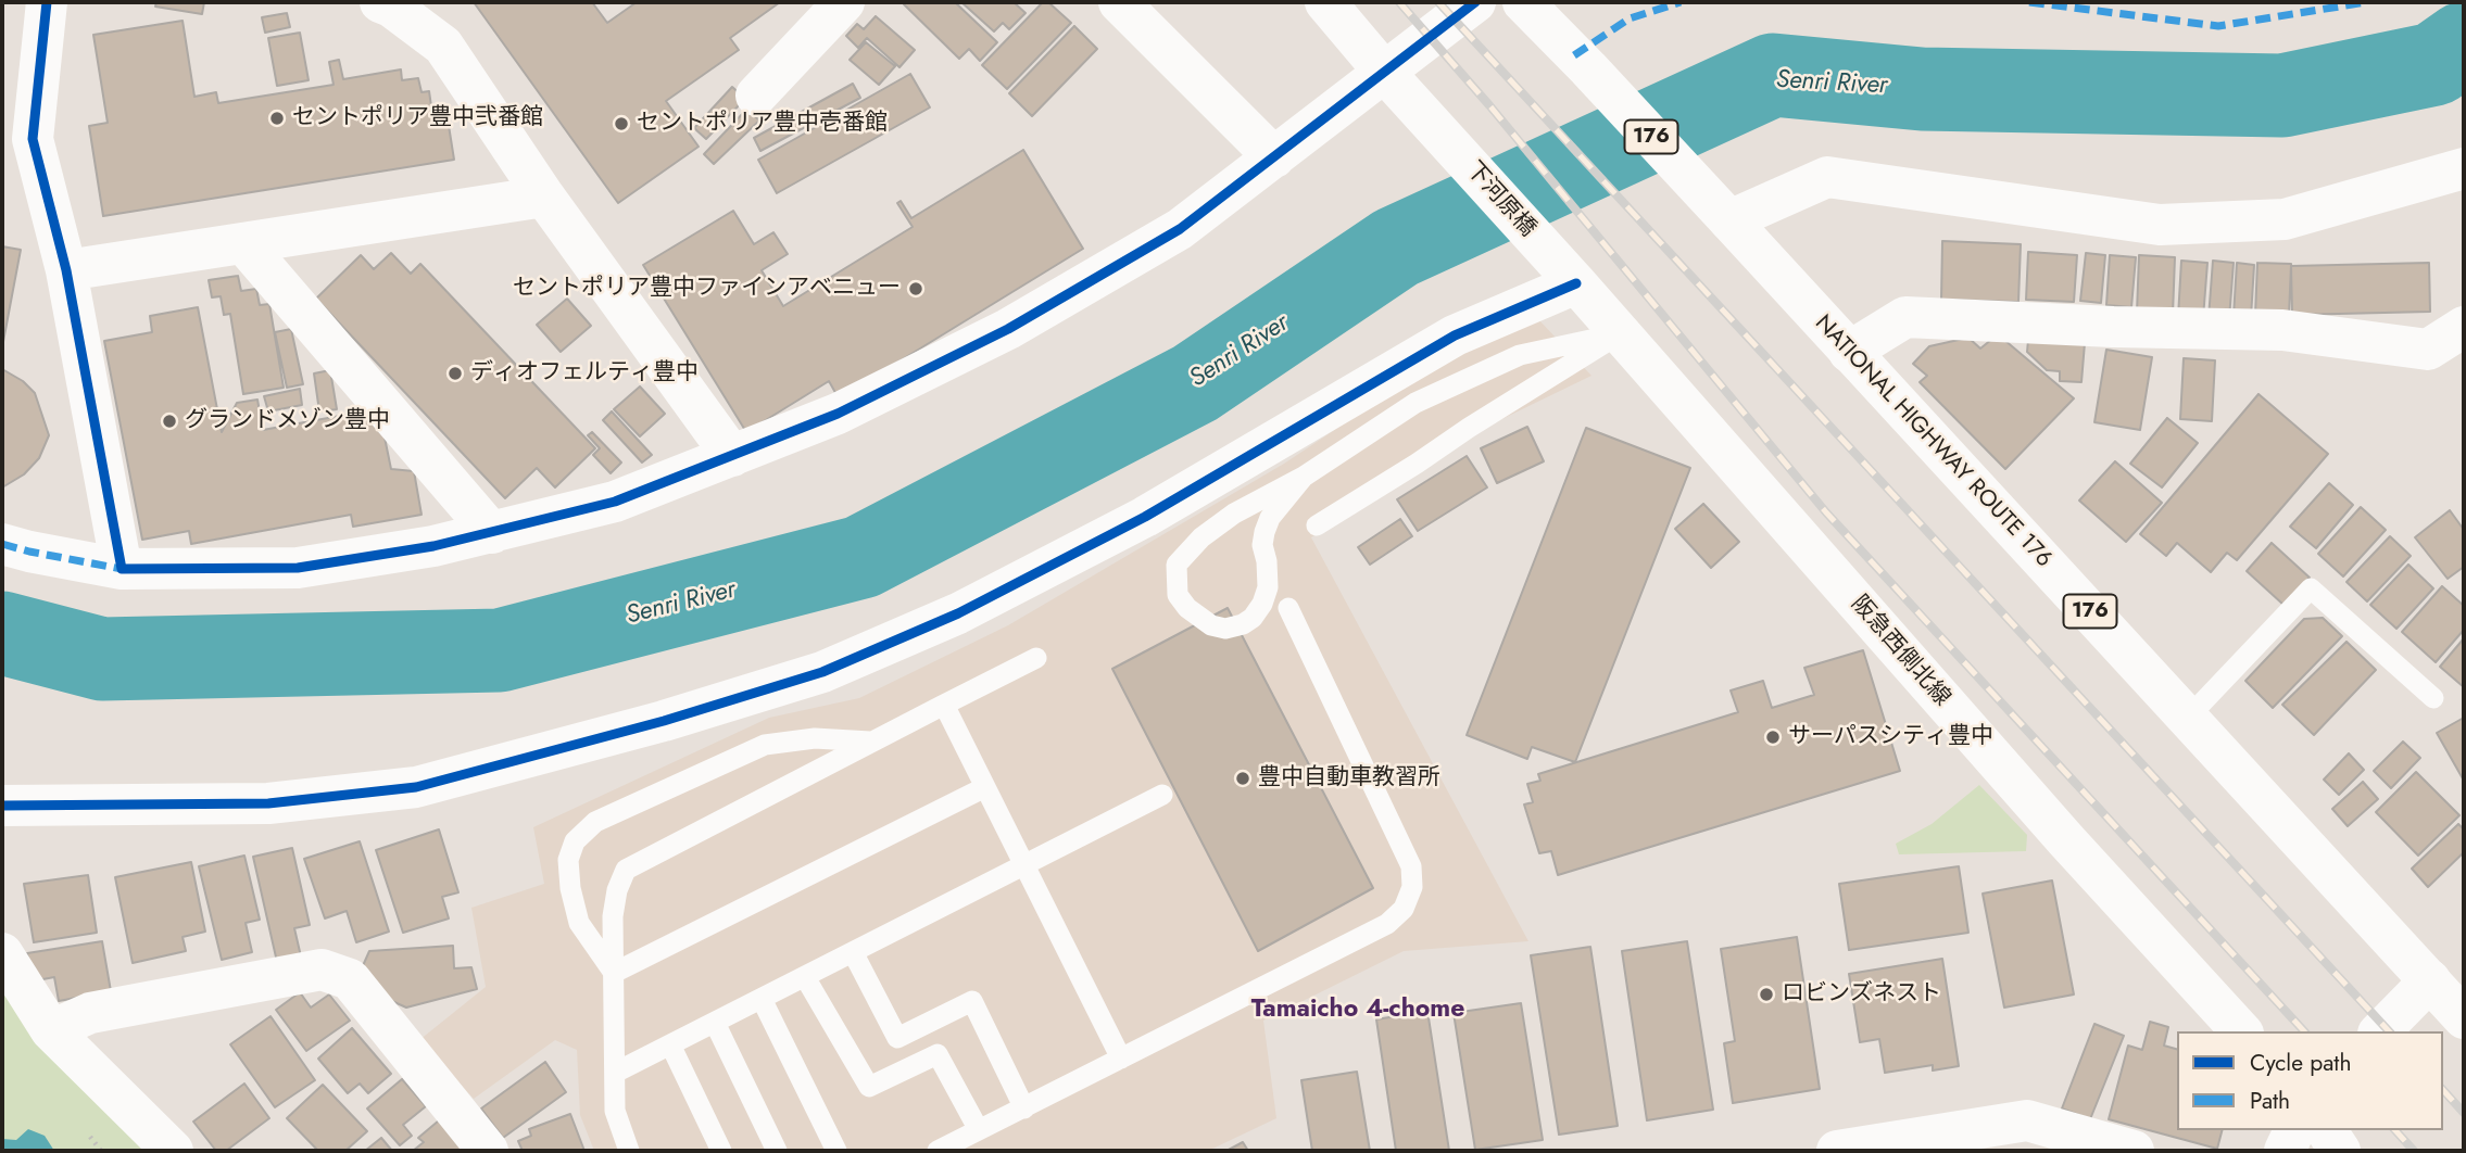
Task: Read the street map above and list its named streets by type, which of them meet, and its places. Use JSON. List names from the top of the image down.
{
  "streets": {
    "main road": [
      "176",
      "下河原橋",
      "NATIONAL HIGHWAY ROUTE 176",
      "阪急西側北線"
    ]
  },
  "crossings": [
    ["下河原橋", "阪急西側北線"]
  ],
  "districts": ["Tamaicho 4-chome"],
  "water": ["Senri River"],
  "places": [
    "セントポリア豊中弐番館",
    "セントポリア豊中壱番館",
    "セントポリア豊中ファインアベニュー",
    "ディオフェルティ豊中",
    "グランドメゾン豊中",
    "サーパスシティ豊中",
    "豊中自動車教習所",
    "ロビンズネスト"
  ],
  "legend": ["Cycle path", "Path"]
}
